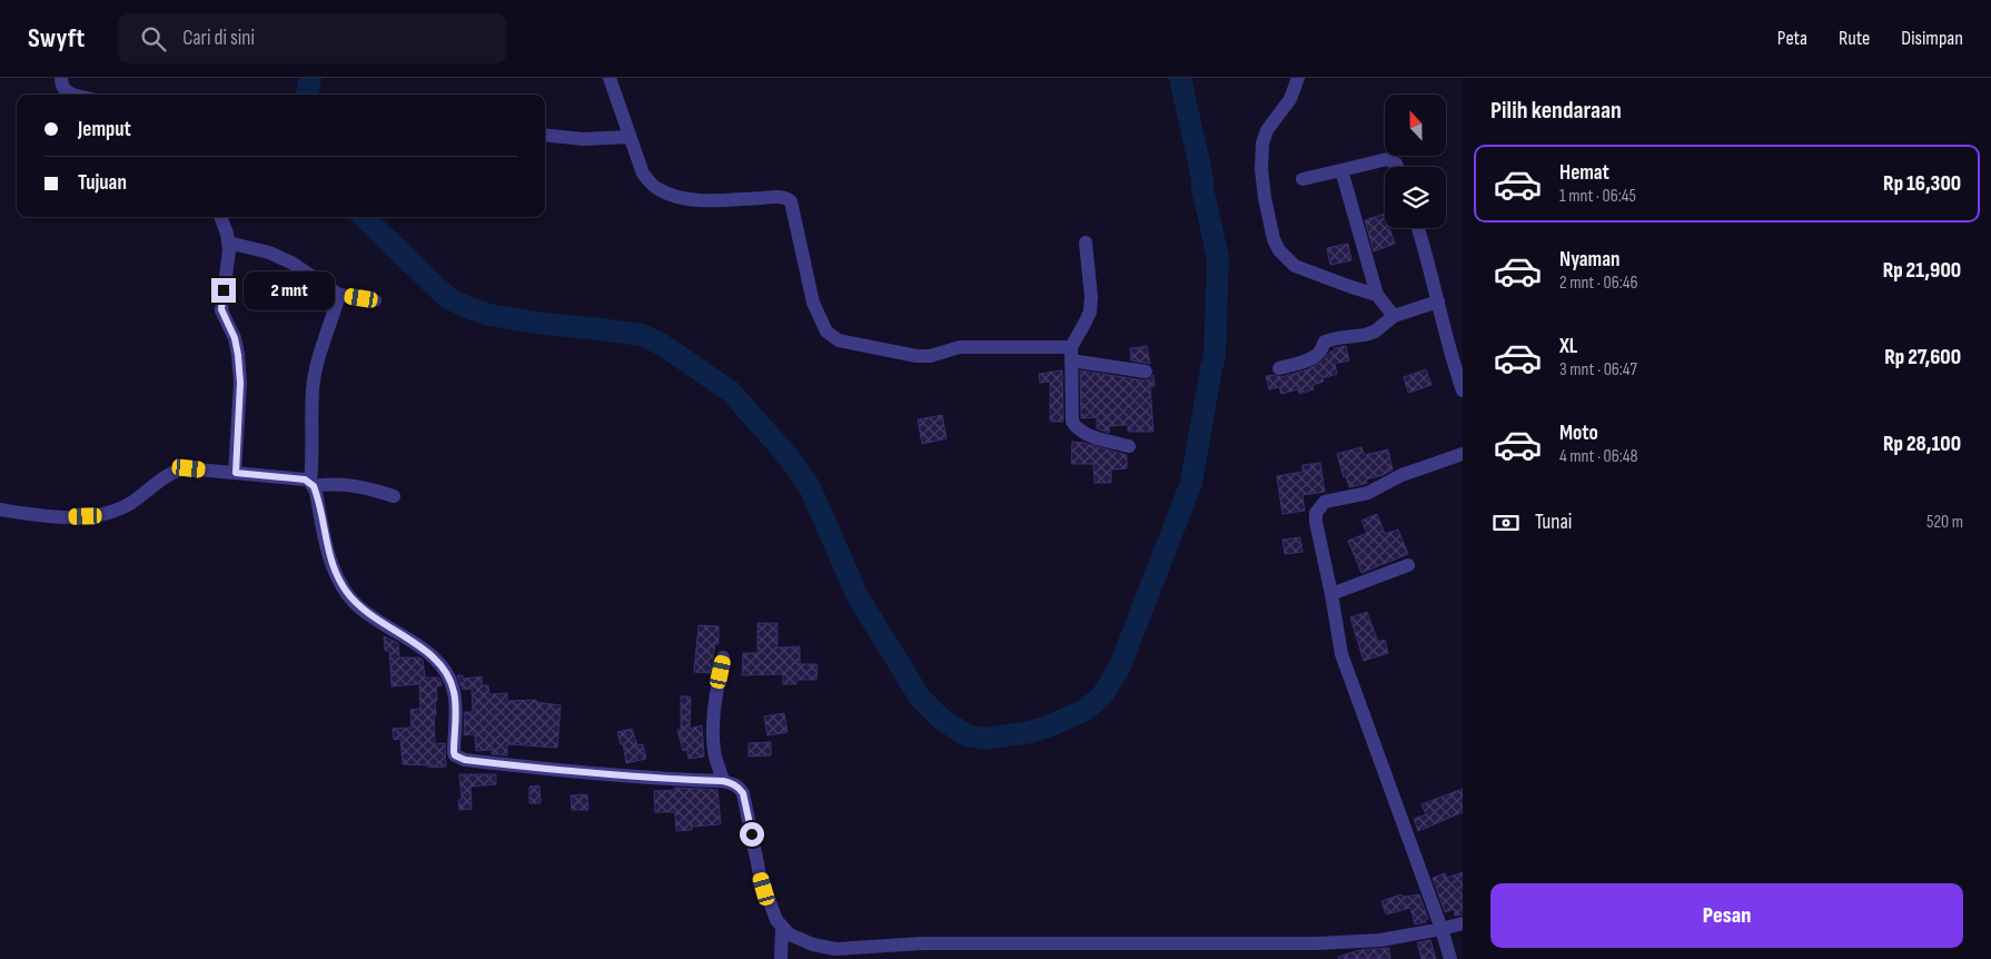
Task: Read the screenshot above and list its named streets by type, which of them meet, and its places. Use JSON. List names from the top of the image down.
{
  "north": "top",
  "page": {
    "header": "Swyft",
    "search": "Cari di sini",
    "nav": ["Peta", "Rute", "Disimpan"],
    "heading": "Pilih kendaraan",
    "banner": ["Jemput", "Tujuan"],
    "list": [
      {
        "name": "Hemat",
        "note": "1 mnt · 06:45",
        "value": "Rp 16,300"
      },
      {
        "name": "Nyaman",
        "note": "2 mnt · 06:46",
        "value": "Rp 21,900"
      },
      {
        "name": "XL",
        "note": "3 mnt · 06:47",
        "value": "Rp 27,600"
      },
      {
        "name": "Moto",
        "note": "4 mnt · 06:48",
        "value": "Rp 28,100"
      }
    ],
    "bubble": "2 mnt",
    "pay": ["Tunai", "520 m"],
    "buttons": "Pesan"
  }
}
